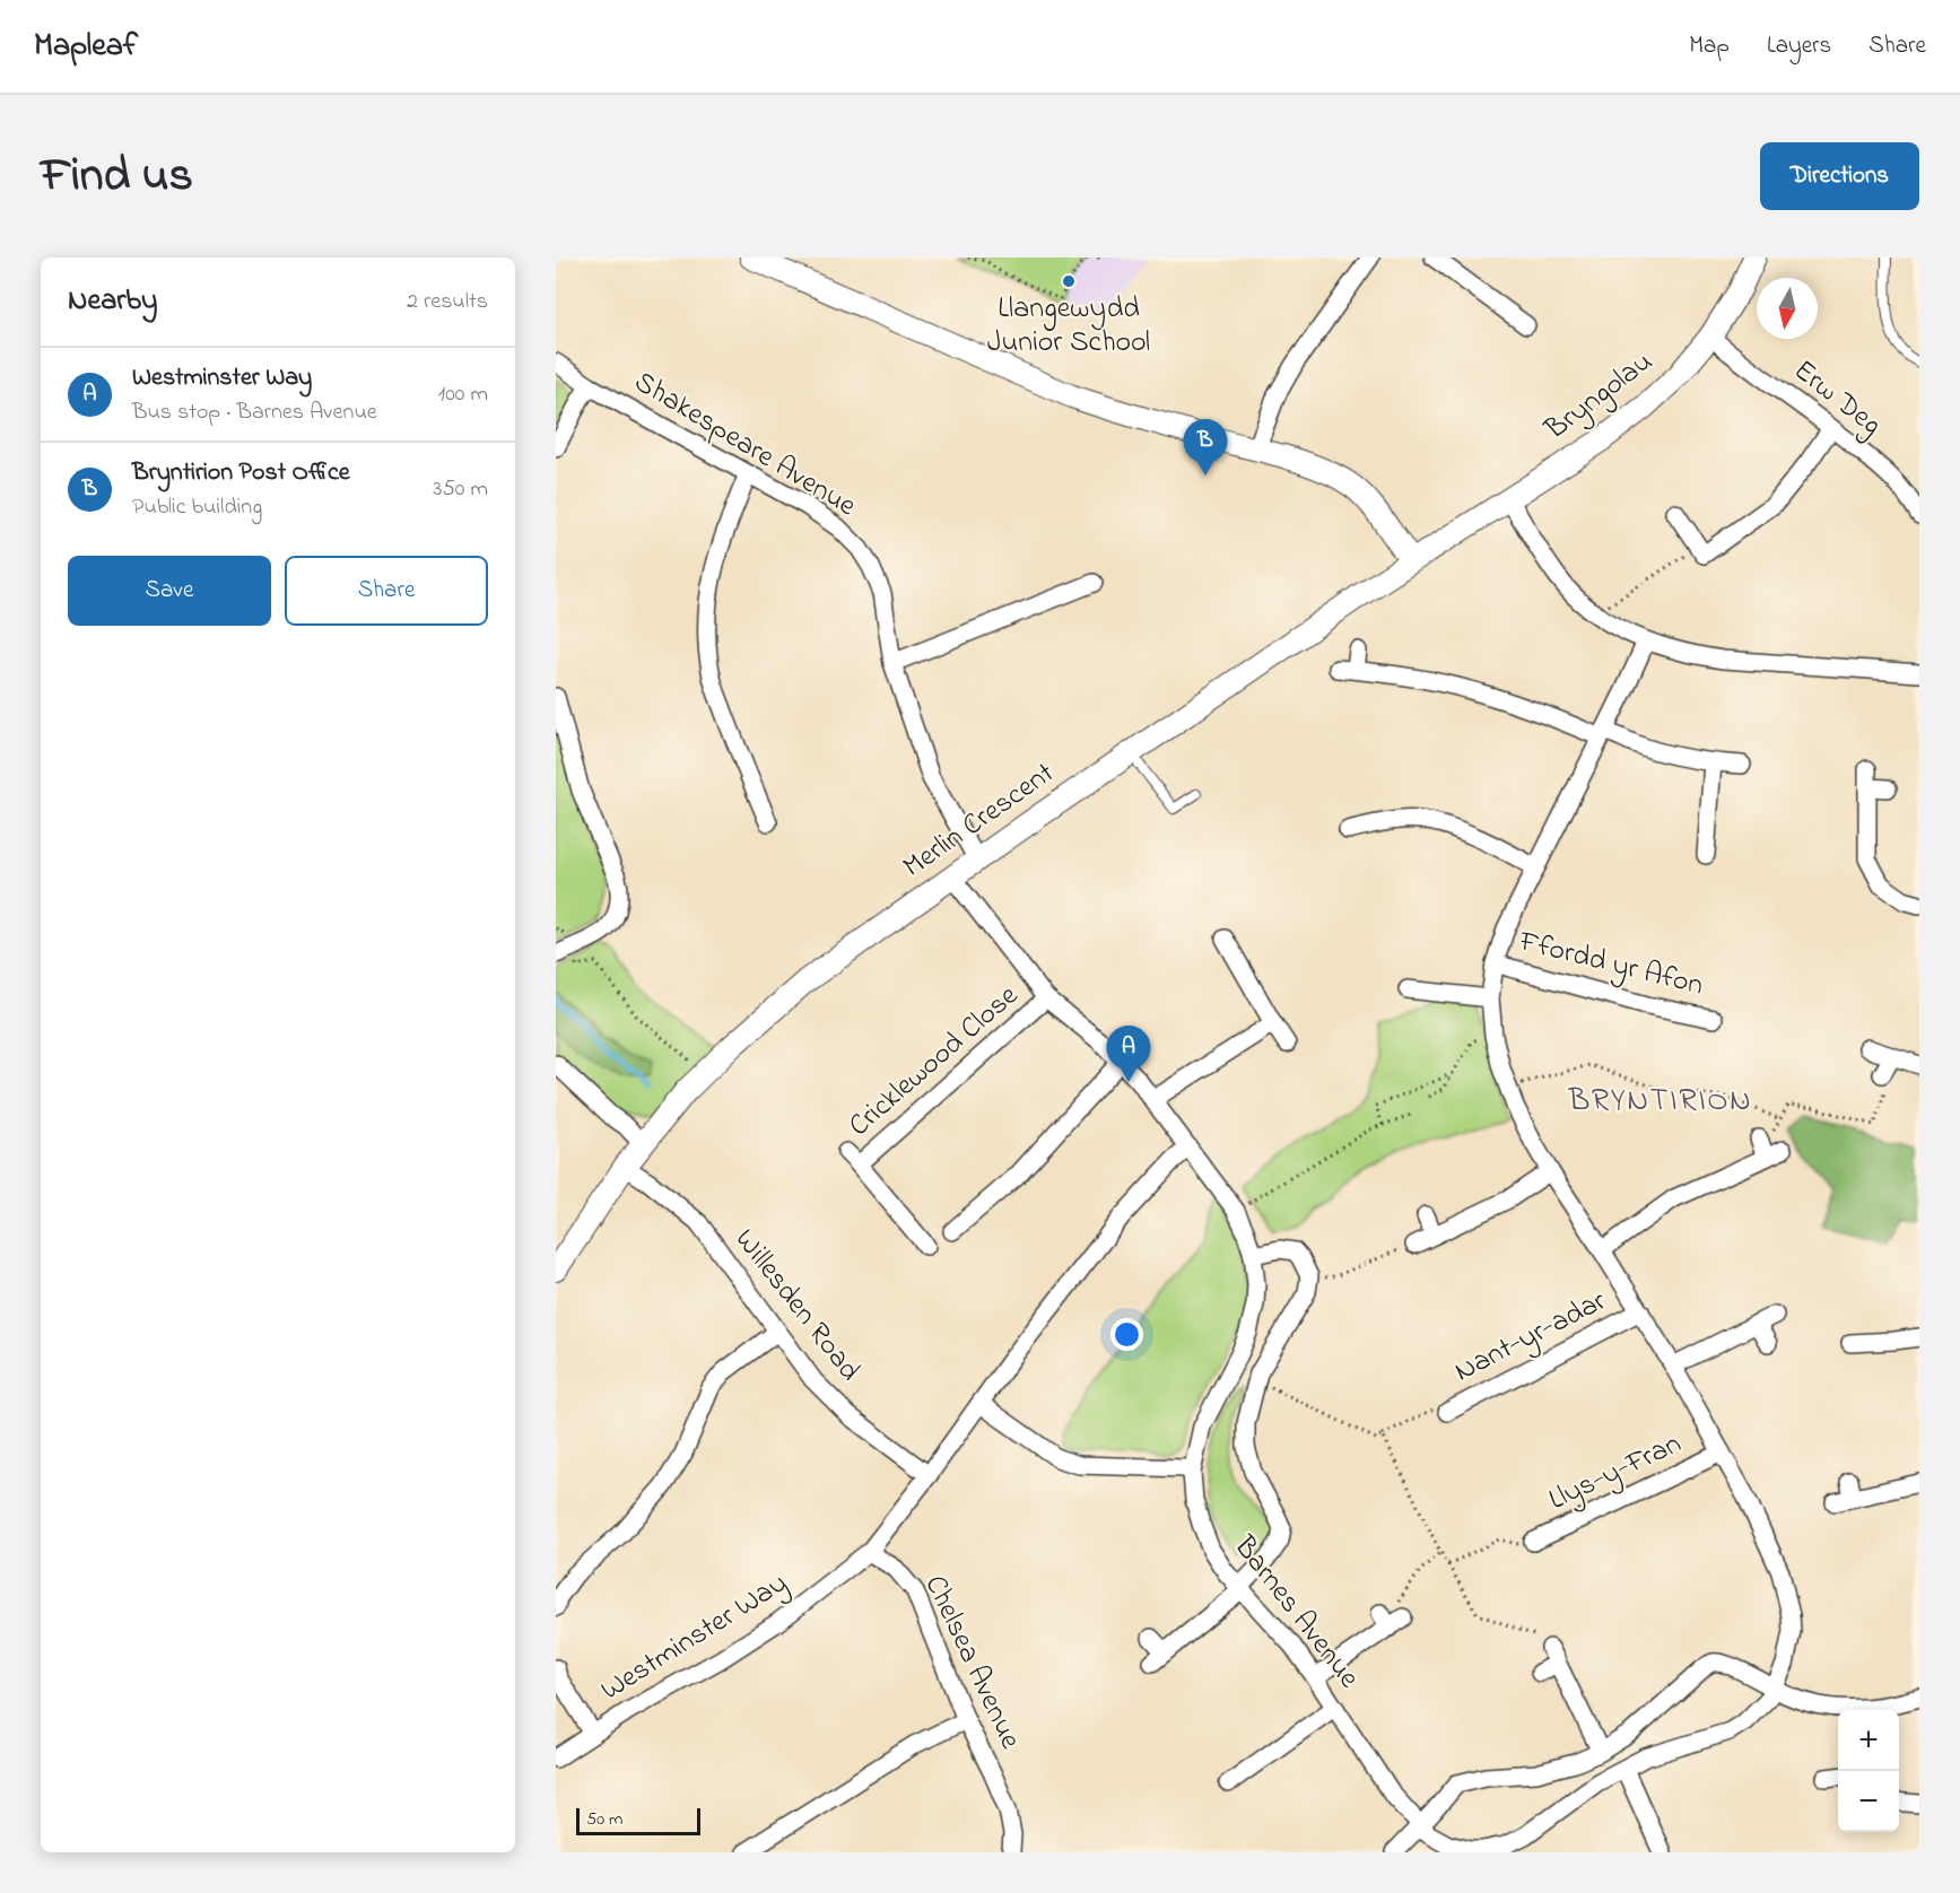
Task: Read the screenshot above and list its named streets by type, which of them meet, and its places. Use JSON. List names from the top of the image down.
{
  "streets": {
    "street": [
      "Bryngolau",
      "Erw Deg",
      "Shakespeare Avenue",
      "Merlin Crescent",
      "Ffordd yr Afon",
      "Cricklewood Close",
      "Willesden Road",
      "Nant-yr-adar",
      "Llys-y-Fran",
      "Barnes Avenue",
      "Westminster Way",
      "Chelsea Avenue"
    ]
  },
  "crossings": [
    ["Bryngolau", "Erw Deg"],
    ["Bryngolau", "Merlin Crescent"],
    ["Shakespeare Avenue", "Merlin Crescent"],
    ["Merlin Crescent", "Willesden Road"],
    ["Merlin Crescent", "Barnes Avenue"],
    ["Ffordd yr Afon", "Barnes Avenue"],
    ["Cricklewood Close", "Barnes Avenue"],
    ["Willesden Road", "Westminster Way"],
    ["Nant-yr-adar", "Barnes Avenue"],
    ["Llys-y-Fran", "Barnes Avenue"],
    ["Barnes Avenue", "Westminster Way"],
    ["Westminster Way", "Chelsea Avenue"]
  ],
  "districts": ["BRYNTIRION"],
  "places": ["Llangewydd Junior School"],
  "scale_bar": "50 m",
  "north": "bottom",
  "page": {
    "header": "Mapleaf",
    "nav": ["Map", "Layers", "Share"],
    "title": "Find us",
    "buttons": [
      "Directions",
      ["Save", "Share"]
    ],
    "heading": ["Nearby", "2 results"],
    "list": [
      {
        "mark": "A",
        "name": "Westminster Way",
        "note": "Bus stop · Barnes Avenue",
        "value": "100 m"
      },
      {
        "mark": "B",
        "name": "Bryntirion Post Office",
        "note": "Public building",
        "value": "350 m"
      }
    ],
    "pins": ["B", "A"],
    "map_buttons": ["+", "−"],
    "scale": "50 m"
  }
}
